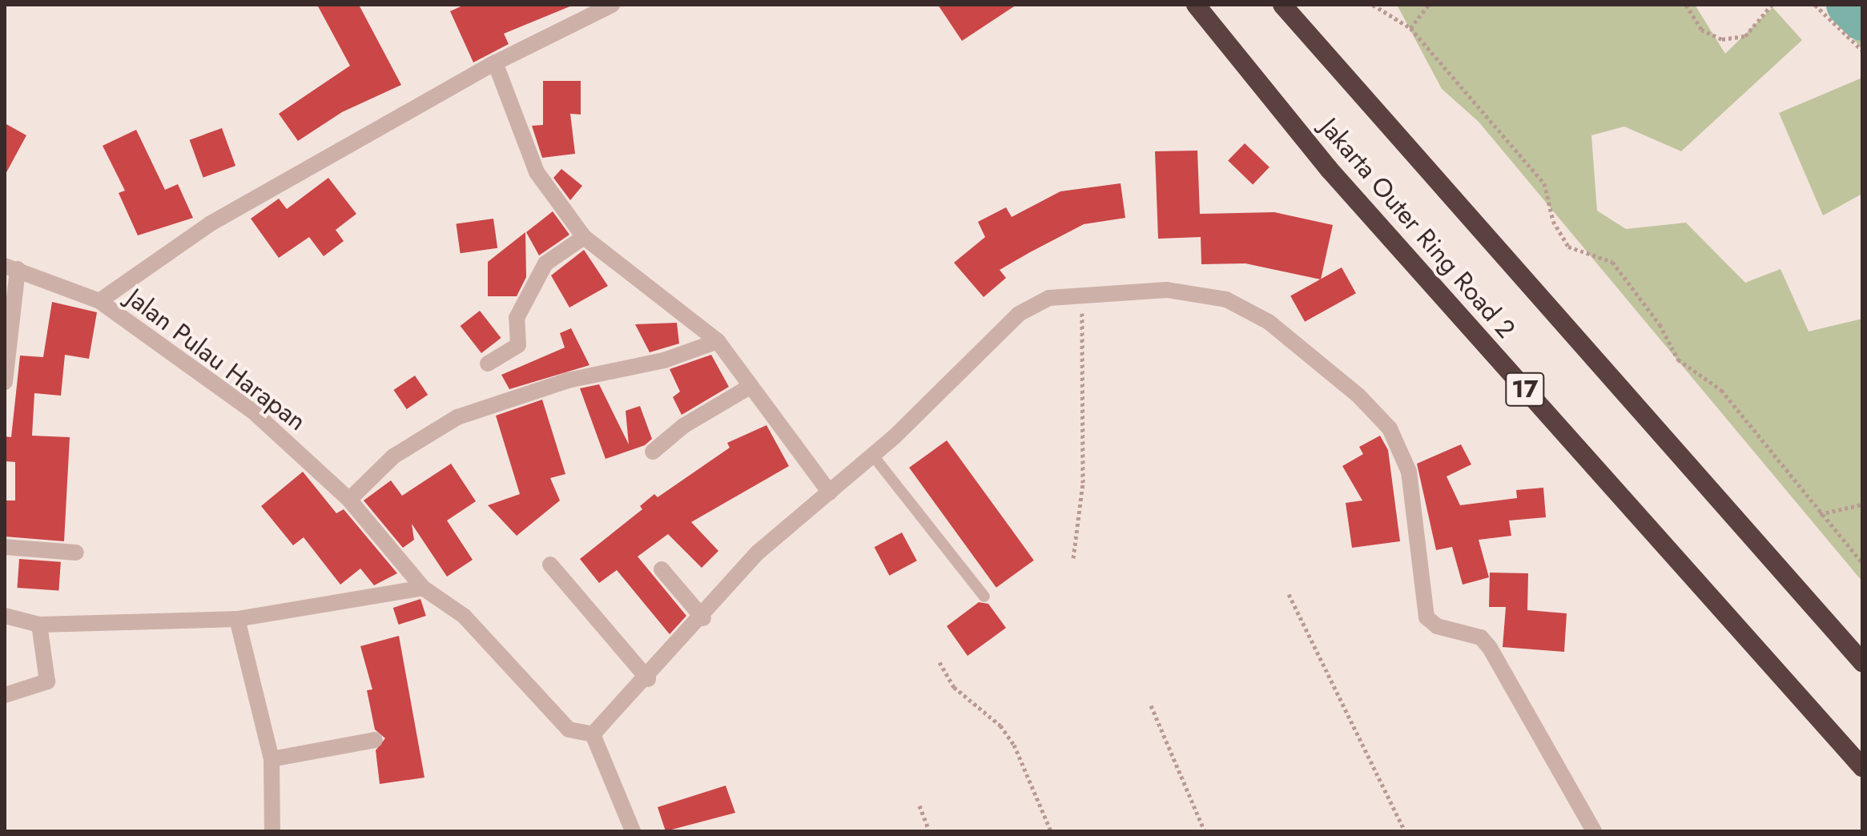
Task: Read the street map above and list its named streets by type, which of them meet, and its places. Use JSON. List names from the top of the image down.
{
  "streets": {
    "highway": ["Jakarta Outer Ring Road 2", "17"],
    "street": ["Jalan Pulau Harapan"]
  }
}
